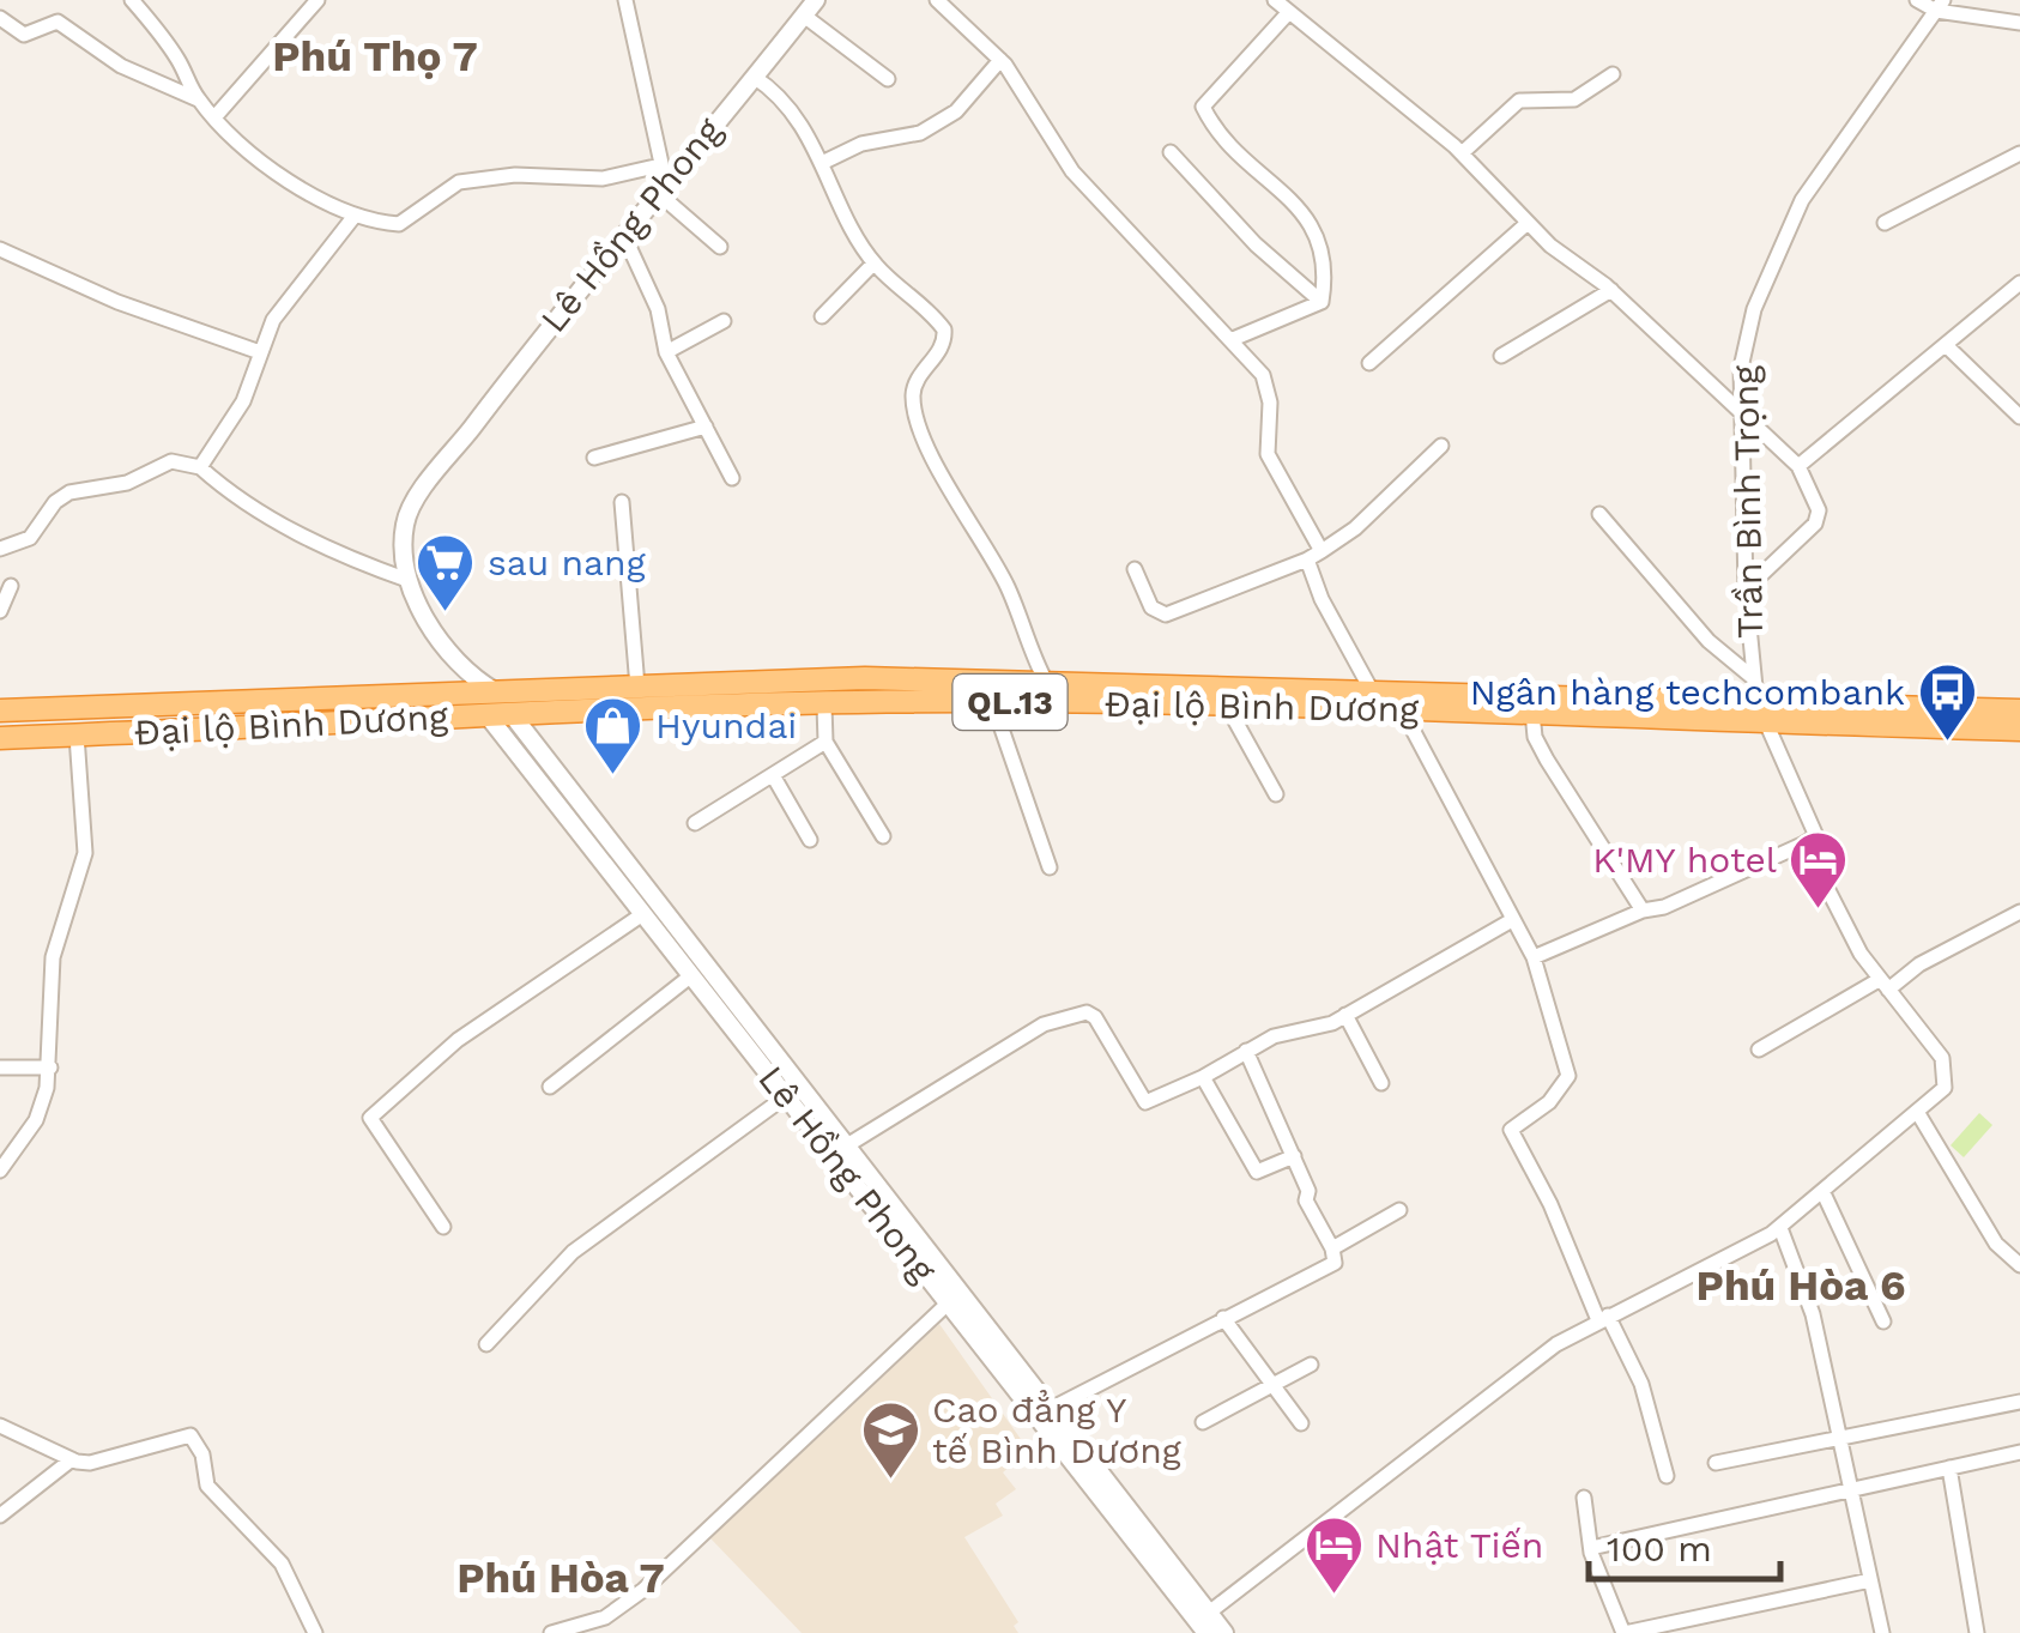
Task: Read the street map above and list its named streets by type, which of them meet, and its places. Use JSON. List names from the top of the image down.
{
  "streets": {
    "highway": ["QL.13", "Đại lộ Bình Dương"],
    "street": ["Lê Hồng Phong", "Trần Bình Trọng"]
  },
  "crossings": [
    ["Lê Hồng Phong", "Đại lộ Bình Dương"],
    ["Trần Bình Trọng", "Đại lộ Bình Dương"]
  ],
  "districts": ["Phú Thọ 7", "Phú Hòa 6", "Phú Hòa 7"],
  "places": {
    "supermarket": ["sau nang"],
    "bus stop": ["Ngân hàng techcombank"],
    "shop": ["Hyundai"],
    "hotel": ["K'MY hotel", "Nhật Tiến"],
    "school or university": ["Cao đẳng Y tế Bình Dương"]
  },
  "scale_bar": "100 m"
}
